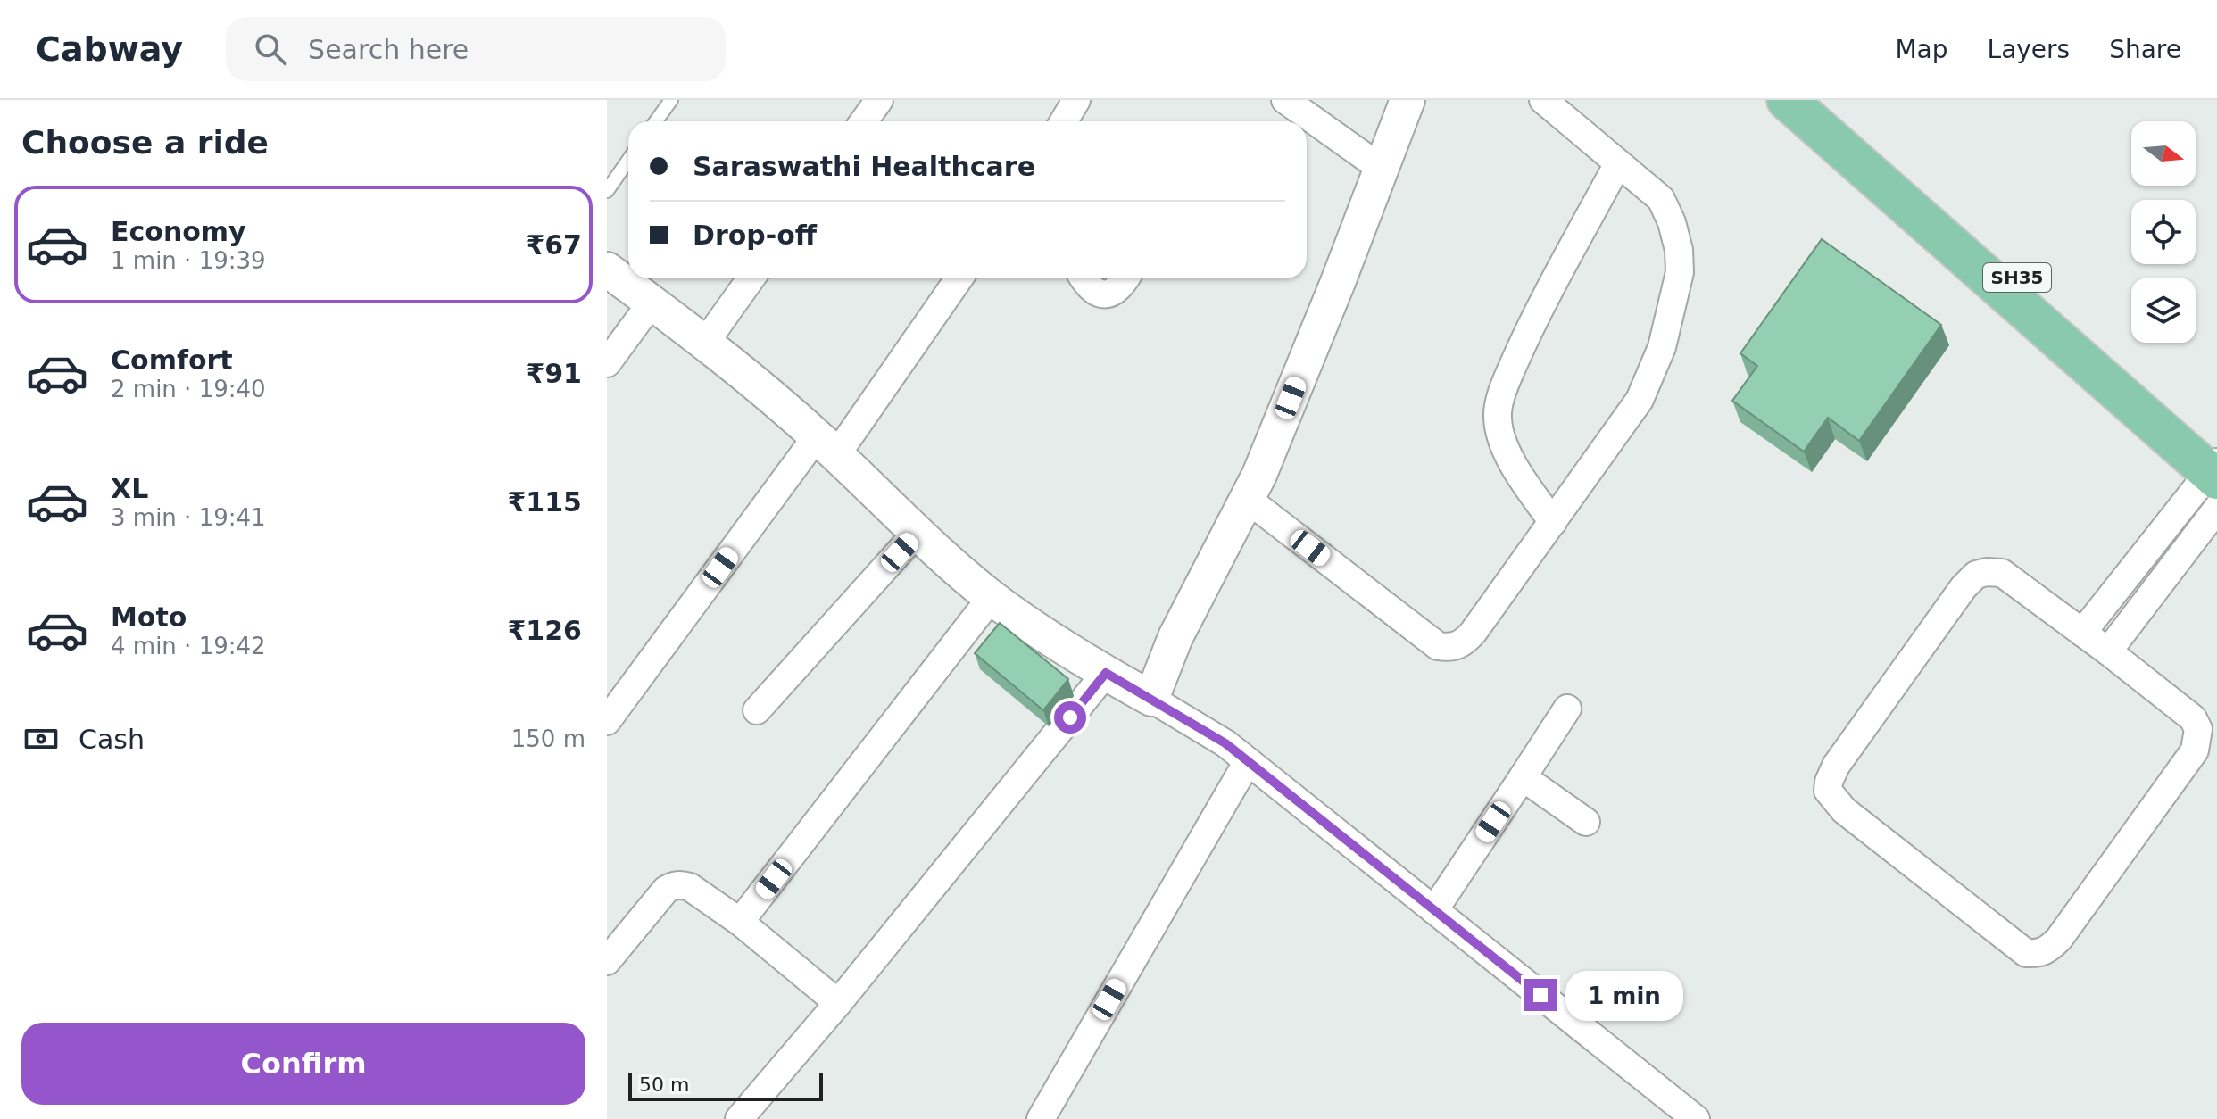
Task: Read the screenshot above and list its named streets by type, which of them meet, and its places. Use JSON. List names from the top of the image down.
{
  "streets": {
    "main road": ["SH35"]
  },
  "scale_bar": "50 m",
  "north": "right",
  "page": {
    "header": "Cabway",
    "search": "Search here",
    "nav": ["Map", "Layers", "Share"],
    "heading": "Choose a ride",
    "banner": ["Saraswathi Healthcare", "Drop-off"],
    "list": [
      {
        "name": "Economy",
        "note": "1 min · 19:39",
        "value": "₹67"
      },
      {
        "name": "Comfort",
        "note": "2 min · 19:40",
        "value": "₹91"
      },
      {
        "name": "XL",
        "note": "3 min · 19:41",
        "value": "₹115"
      },
      {
        "name": "Moto",
        "note": "4 min · 19:42",
        "value": "₹126"
      }
    ],
    "pay": ["Cash", "150 m"],
    "bubble": "1 min",
    "buttons": "Confirm",
    "scale": "50 m"
  }
}
